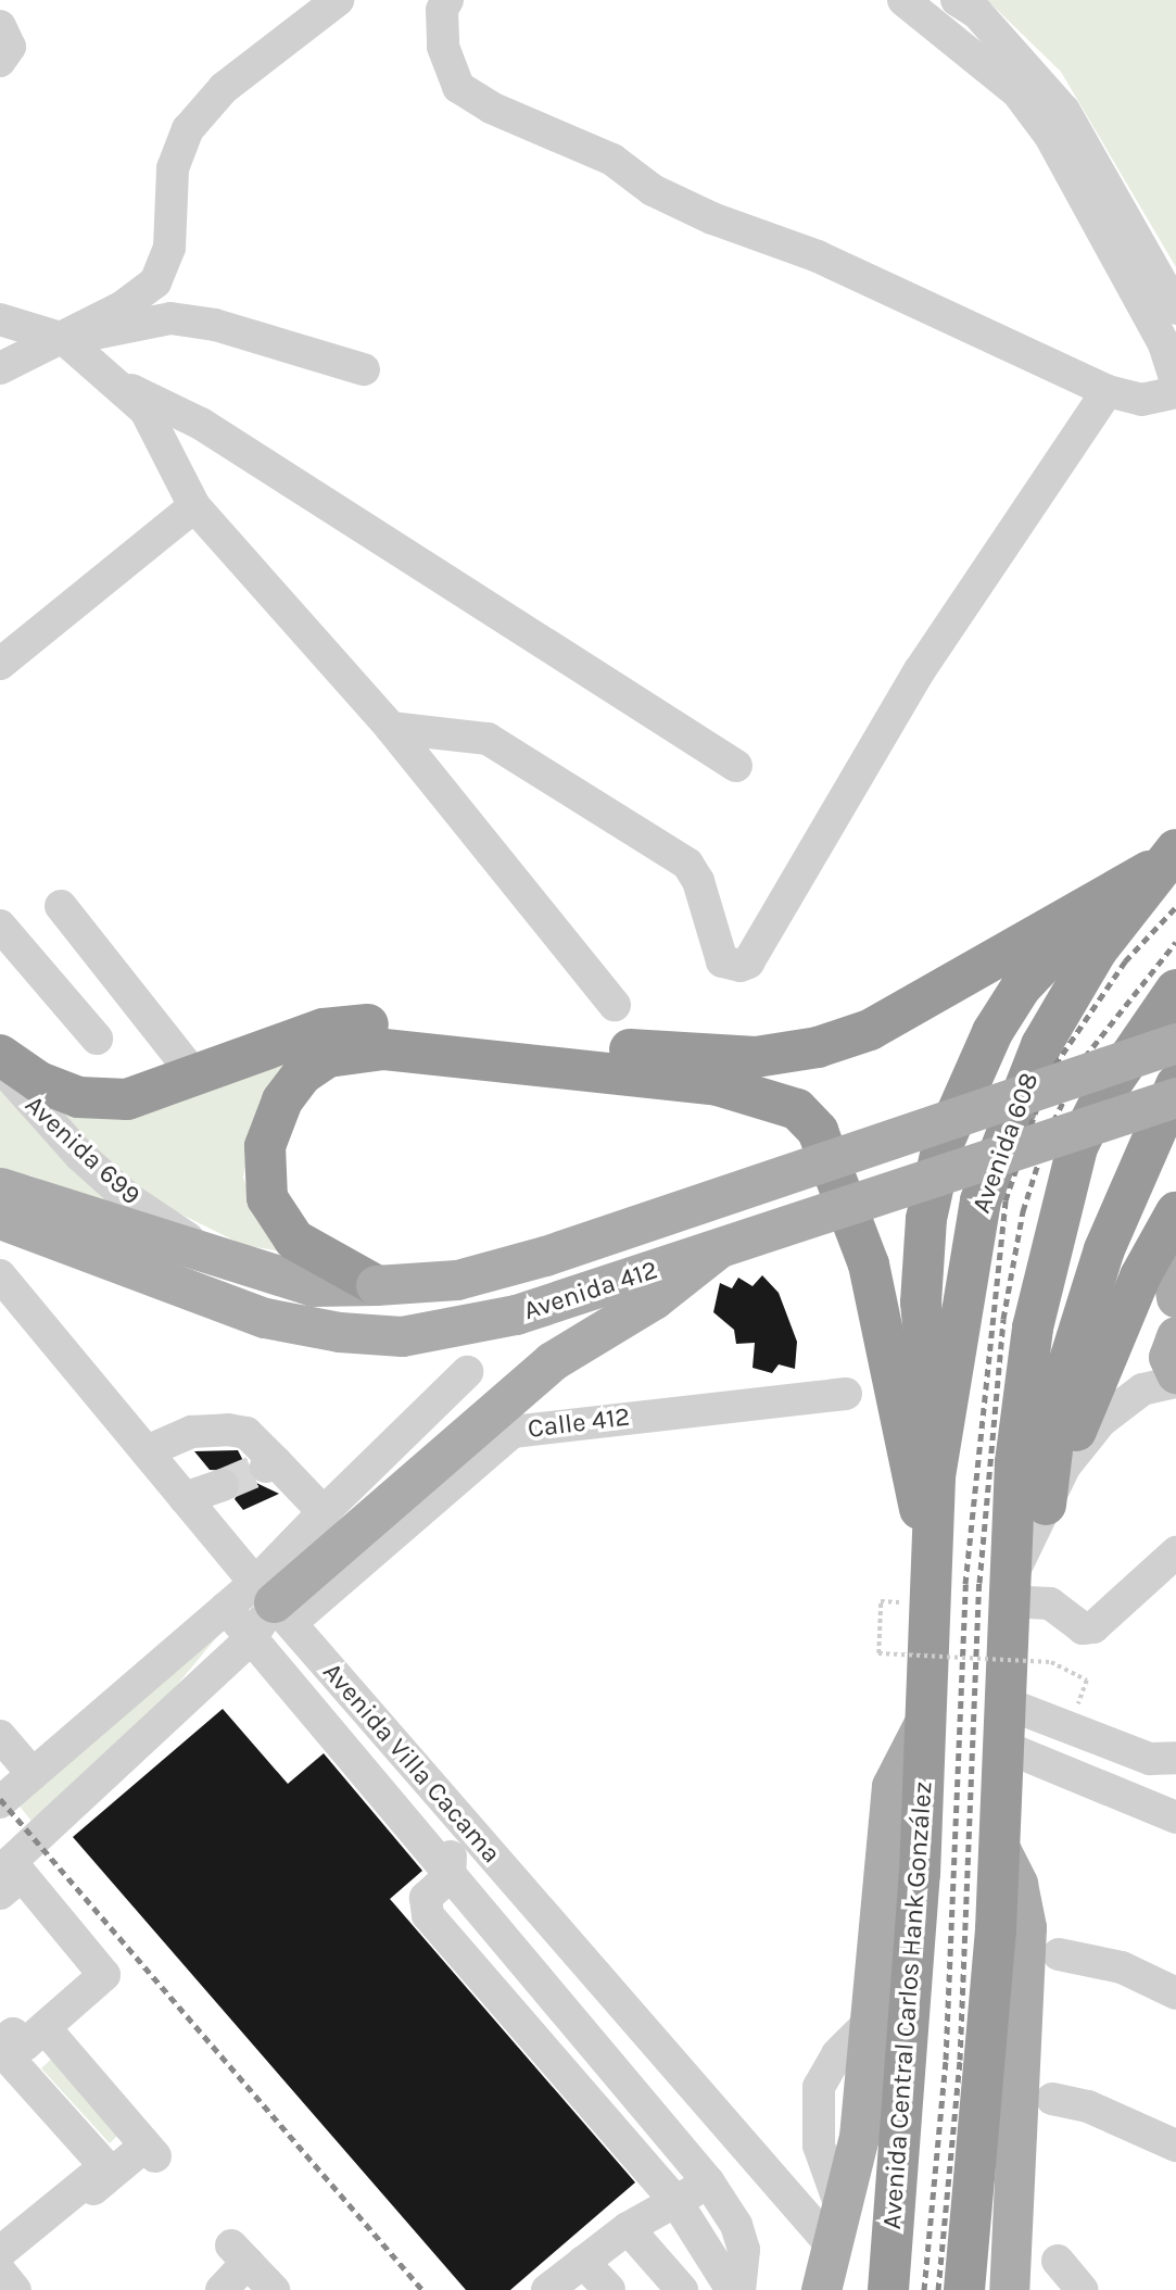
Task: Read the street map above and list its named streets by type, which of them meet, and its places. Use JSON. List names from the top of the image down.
{
  "streets": {
    "highway": ["Avenida 608", "Avenida Central Carlos Hank González"],
    "main road": ["Avenida 412"],
    "street": ["Avenida 699", "Calle 412", "Avenida Villa Cacama"]
  },
  "crossings": [
    ["Avenida 608", "Avenida Central Carlos Hank González"],
    ["Avenida 699", "Avenida 412"],
    ["Calle 412", "Avenida Villa Cacama"],
    ["Avenida Villa Cacama", "Avenida Central Carlos Hank González"]
  ]
}
